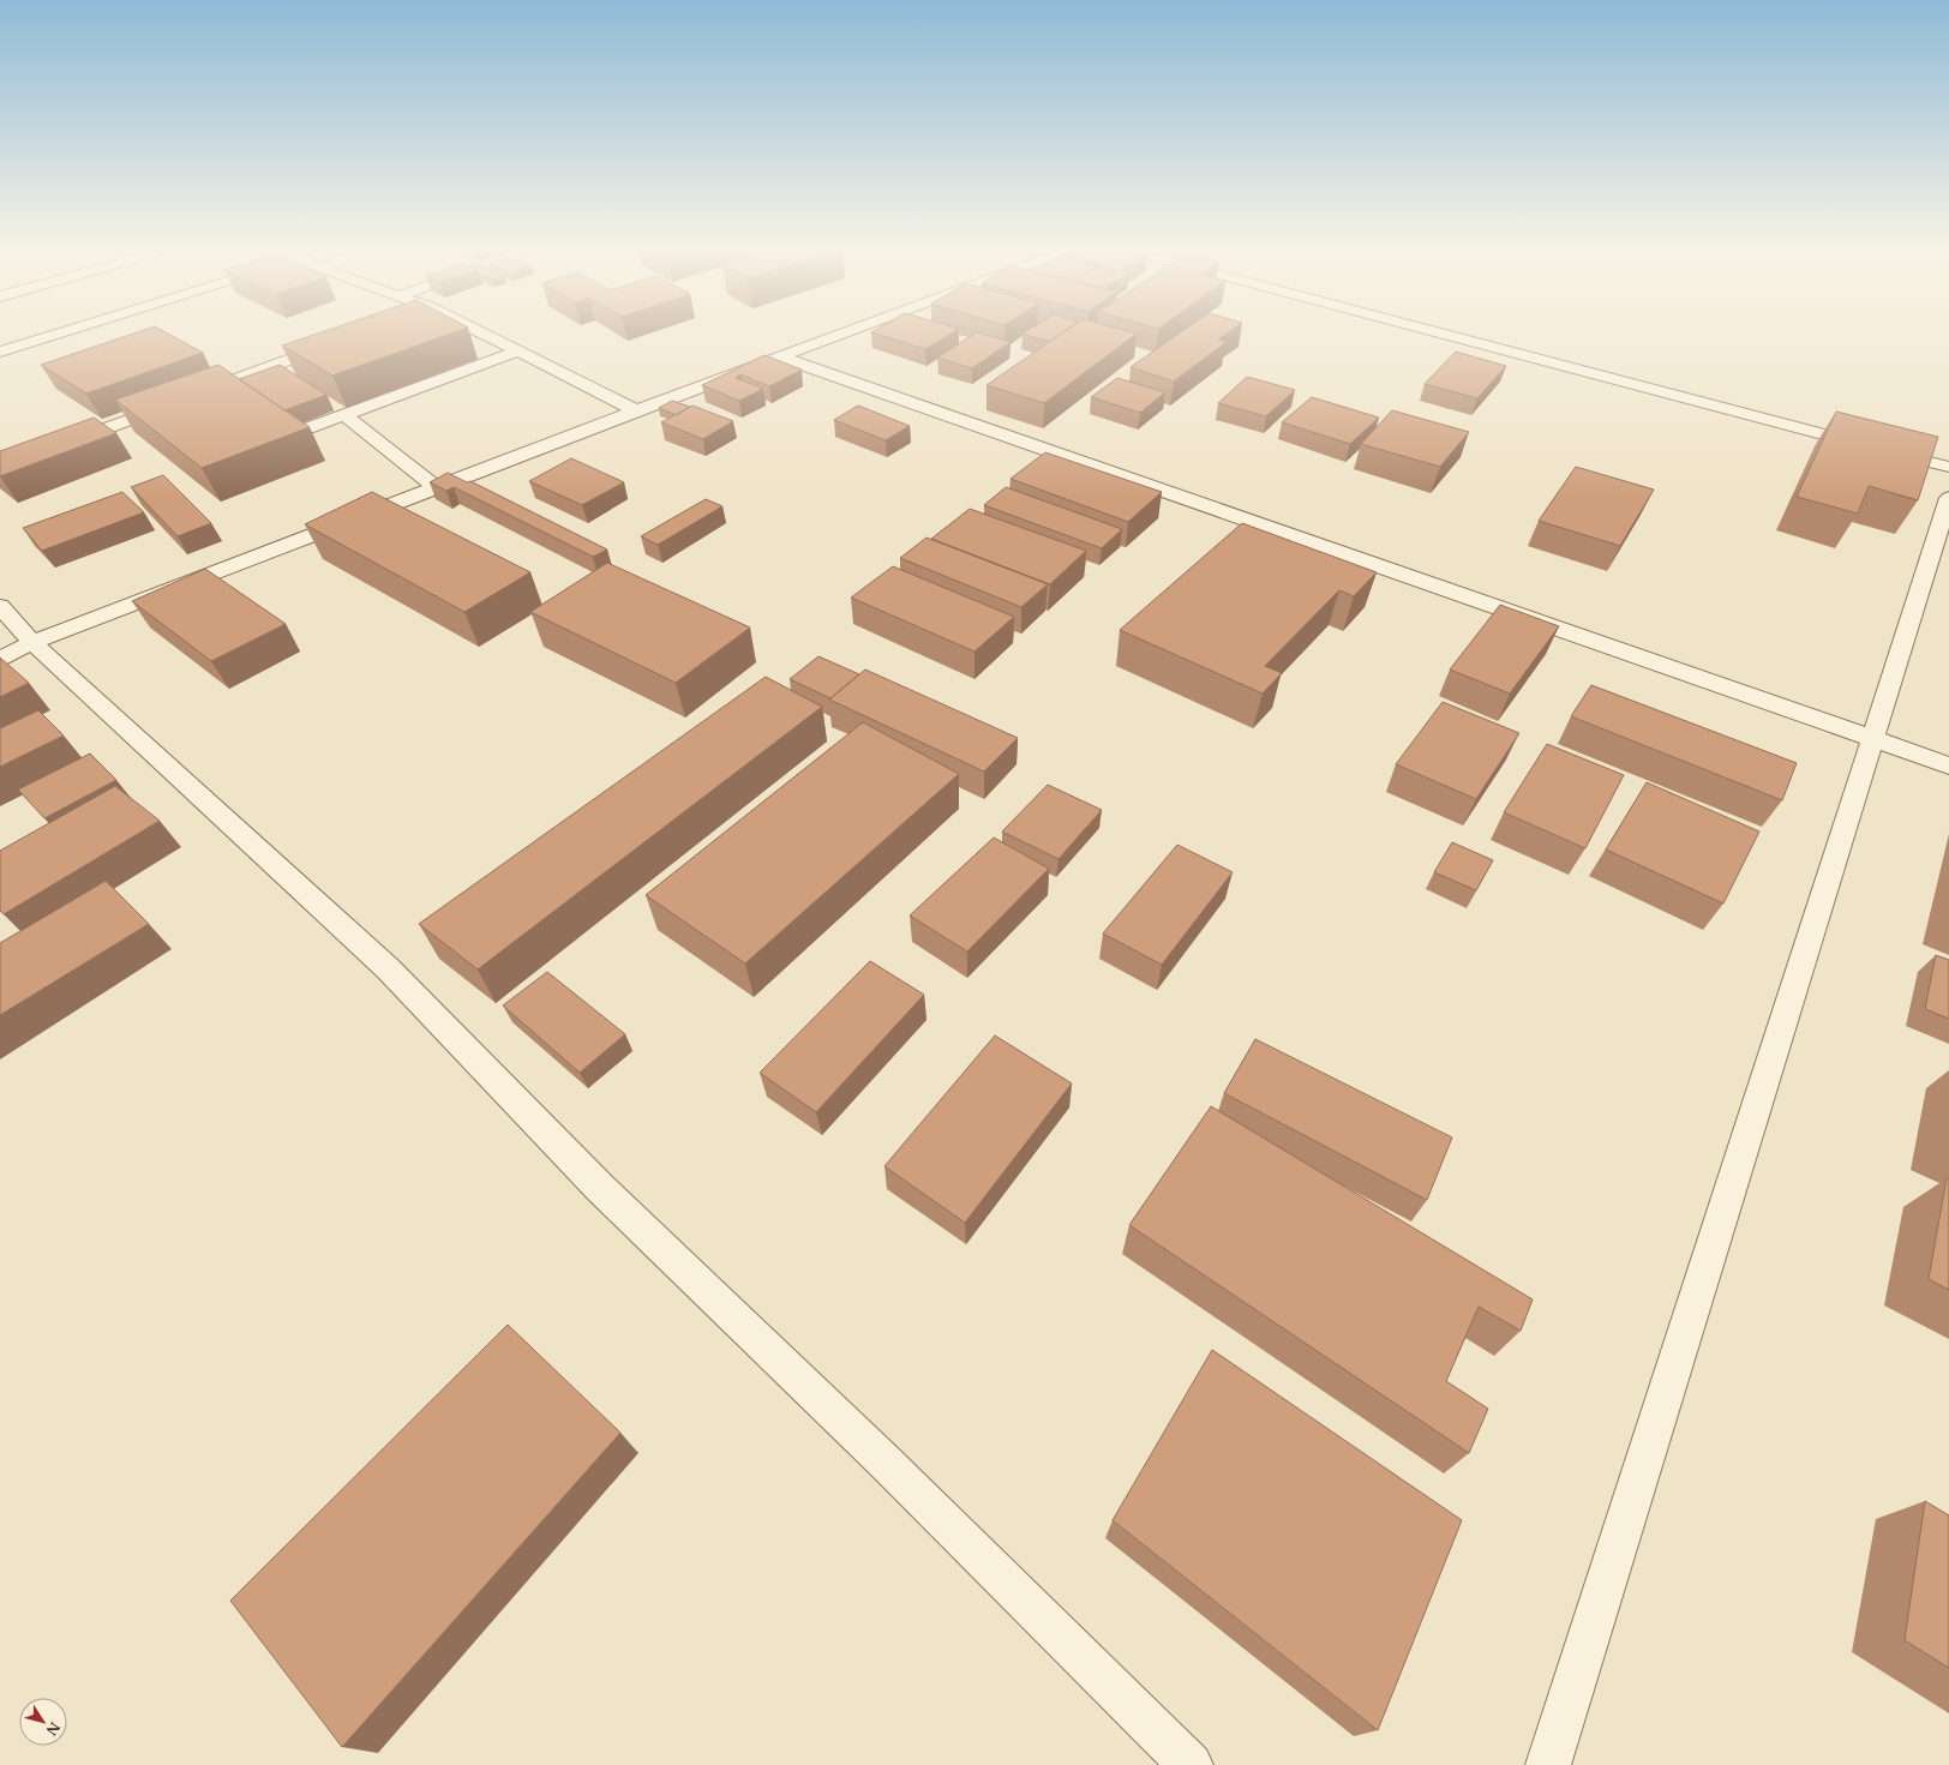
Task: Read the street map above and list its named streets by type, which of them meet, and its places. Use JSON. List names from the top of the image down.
{
  "north": "bottom right"
}
